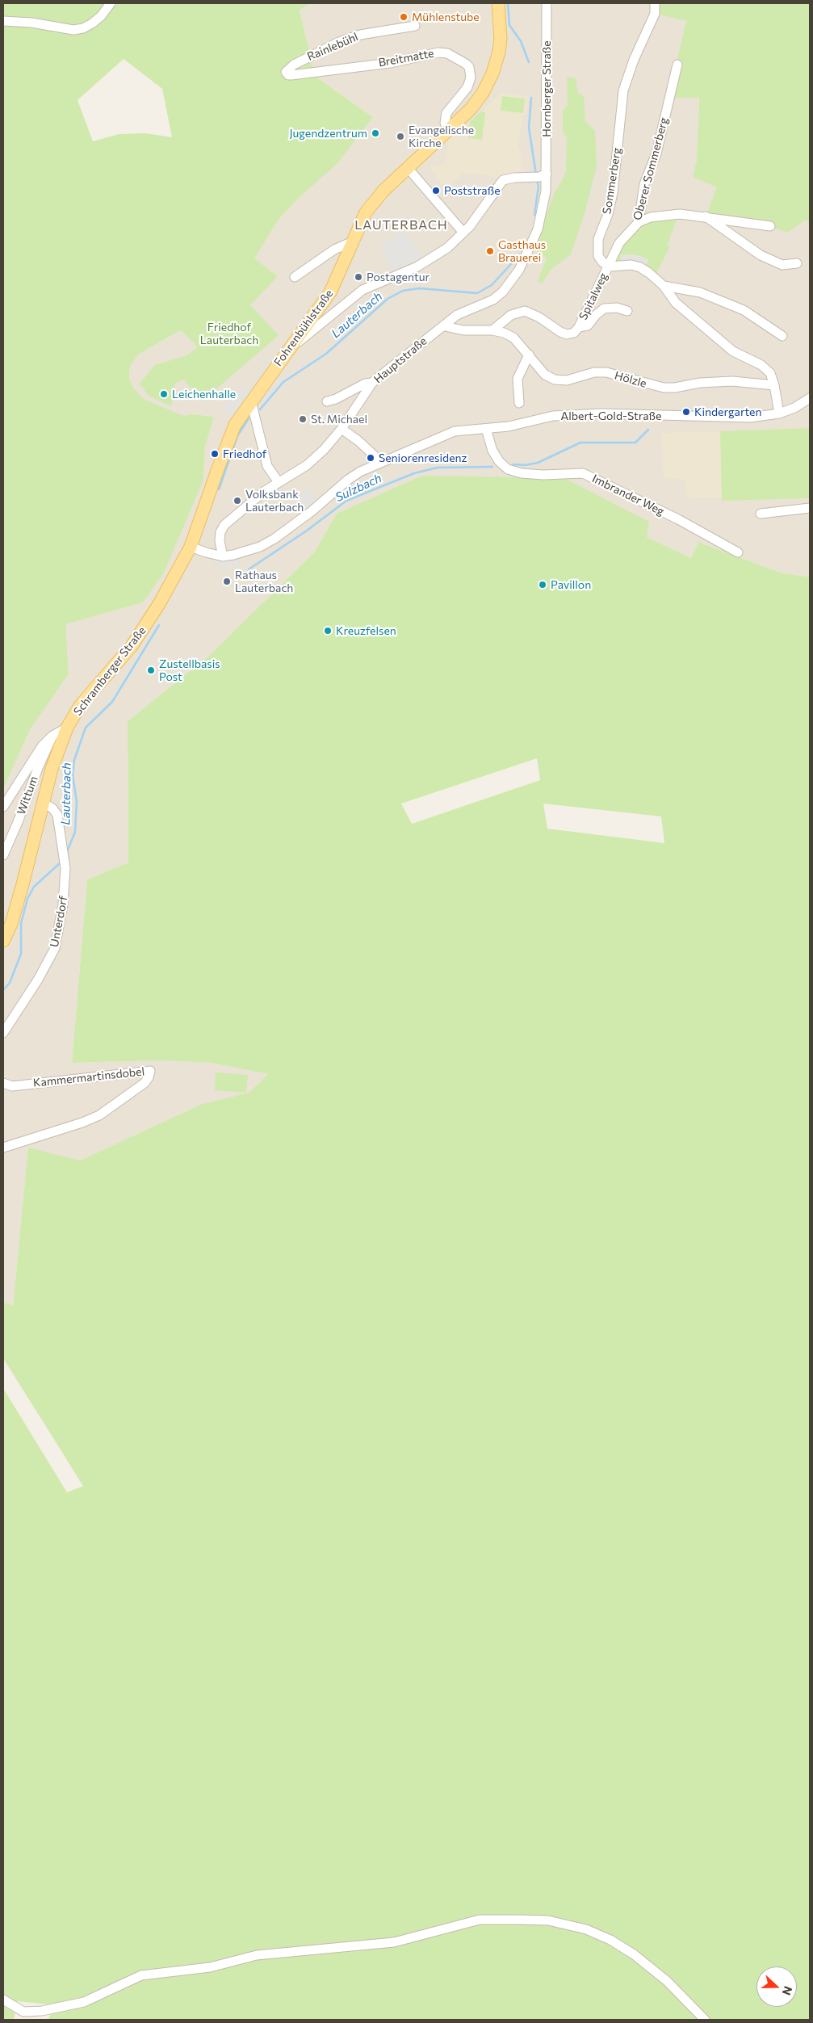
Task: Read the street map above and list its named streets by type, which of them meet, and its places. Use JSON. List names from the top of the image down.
{
  "streets": {
    "main road": ["Fohrenbühlstraße", "Schramberger Straße"],
    "street": [
      "Rainlebühl",
      "Breitmatte",
      "Hornberger Straße",
      "Oberer Sommerberg",
      "Sommerberg",
      "Spitalweg",
      "Hauptstraße",
      "Hölzle",
      "Albert-Gold-Straße",
      "Imbrander Weg",
      "Wittum",
      "Unterdorf",
      "Kammermartinsdobel"
    ]
  },
  "crossings": [
    ["Rainlebühl", "Breitmatte"],
    ["Breitmatte", "Fohrenbühlstraße"],
    ["Hornberger Straße", "Hauptstraße"],
    ["Oberer Sommerberg", "Sommerberg"],
    ["Oberer Sommerberg", "Spitalweg"],
    ["Sommerberg", "Spitalweg"],
    ["Spitalweg", "Hölzle"],
    ["Fohrenbühlstraße", "Albert-Gold-Straße"],
    ["Fohrenbühlstraße", "Schramberger Straße"],
    ["Hauptstraße", "Hölzle"],
    ["Hauptstraße", "Albert-Gold-Straße"],
    ["Albert-Gold-Straße", "Imbrander Weg"],
    ["Albert-Gold-Straße", "Schramberger Straße"],
    ["Schramberger Straße", "Unterdorf"]
  ],
  "districts": ["LAUTERBACH"],
  "water": ["Lauterbach", "Sulzbach"],
  "parks": ["Friedhof Lauterbach"],
  "places": [
    "Mühlenstube",
    "Jugendzentrum",
    "Evangelische Kirche",
    "Poststraße",
    "Gasthaus Brauerei",
    "Postagentur",
    "Leichenhalle",
    "Kindergarten",
    "St. Michael",
    "Friedhof",
    "Seniorenresidenz",
    "Volksbank Lauterbach",
    "Rathaus Lauterbach",
    "Pavillon",
    "Kreuzfelsen",
    "Zustellbasis Post"
  ],
  "north": "right"
}
